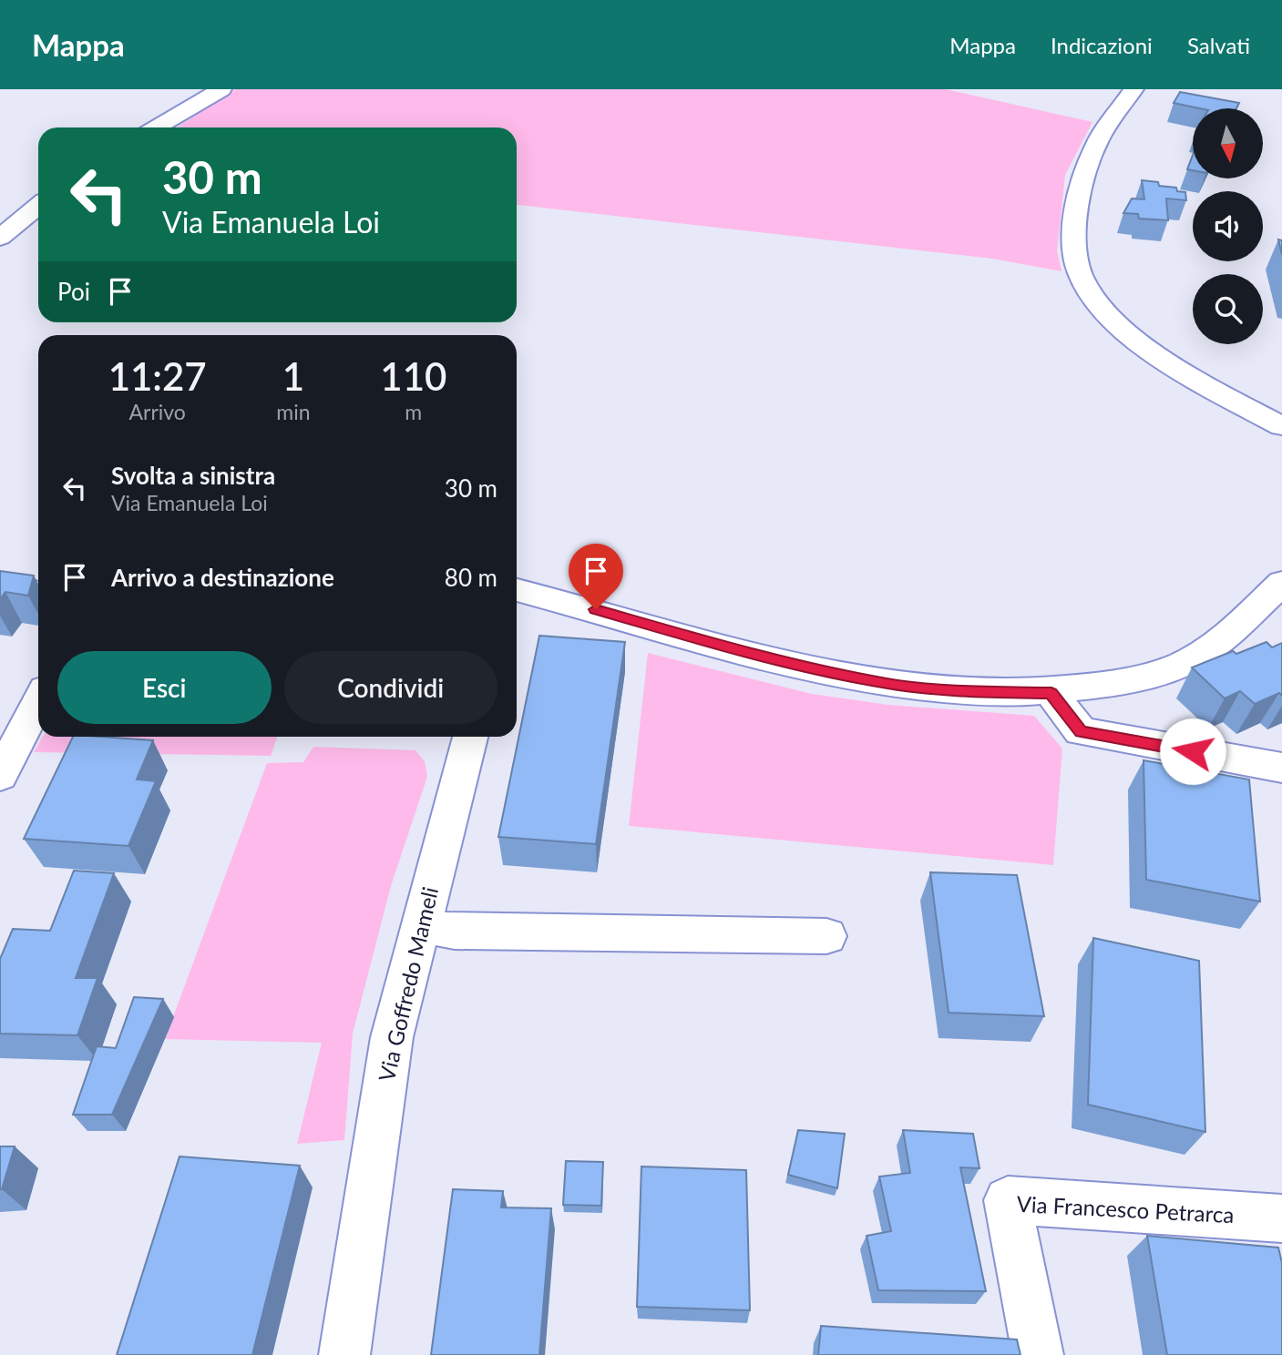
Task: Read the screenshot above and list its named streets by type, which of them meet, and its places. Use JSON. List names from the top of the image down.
{
  "streets": {
    "street": ["Via Goffredo Mameli", "Via Francesco Petrarca"]
  },
  "north": "bottom",
  "page": {
    "header": "Mappa",
    "nav": ["Mappa", "Indicazioni", "Salvati"],
    "turn": ["30 m", "Via Emanuela Loi"],
    "then": "Poi",
    "eta": [
      "11:27",
      "Arrivo",
      "1",
      "min",
      "110",
      "m"
    ],
    "list": [
      {
        "name": "Svolta a sinistra",
        "note": "Via Emanuela Loi",
        "value": "30 m"
      },
      {
        "name": "Arrivo a destinazione",
        "value": "80 m"
      }
    ],
    "buttons": ["Esci", "Condividi"]
  }
}
